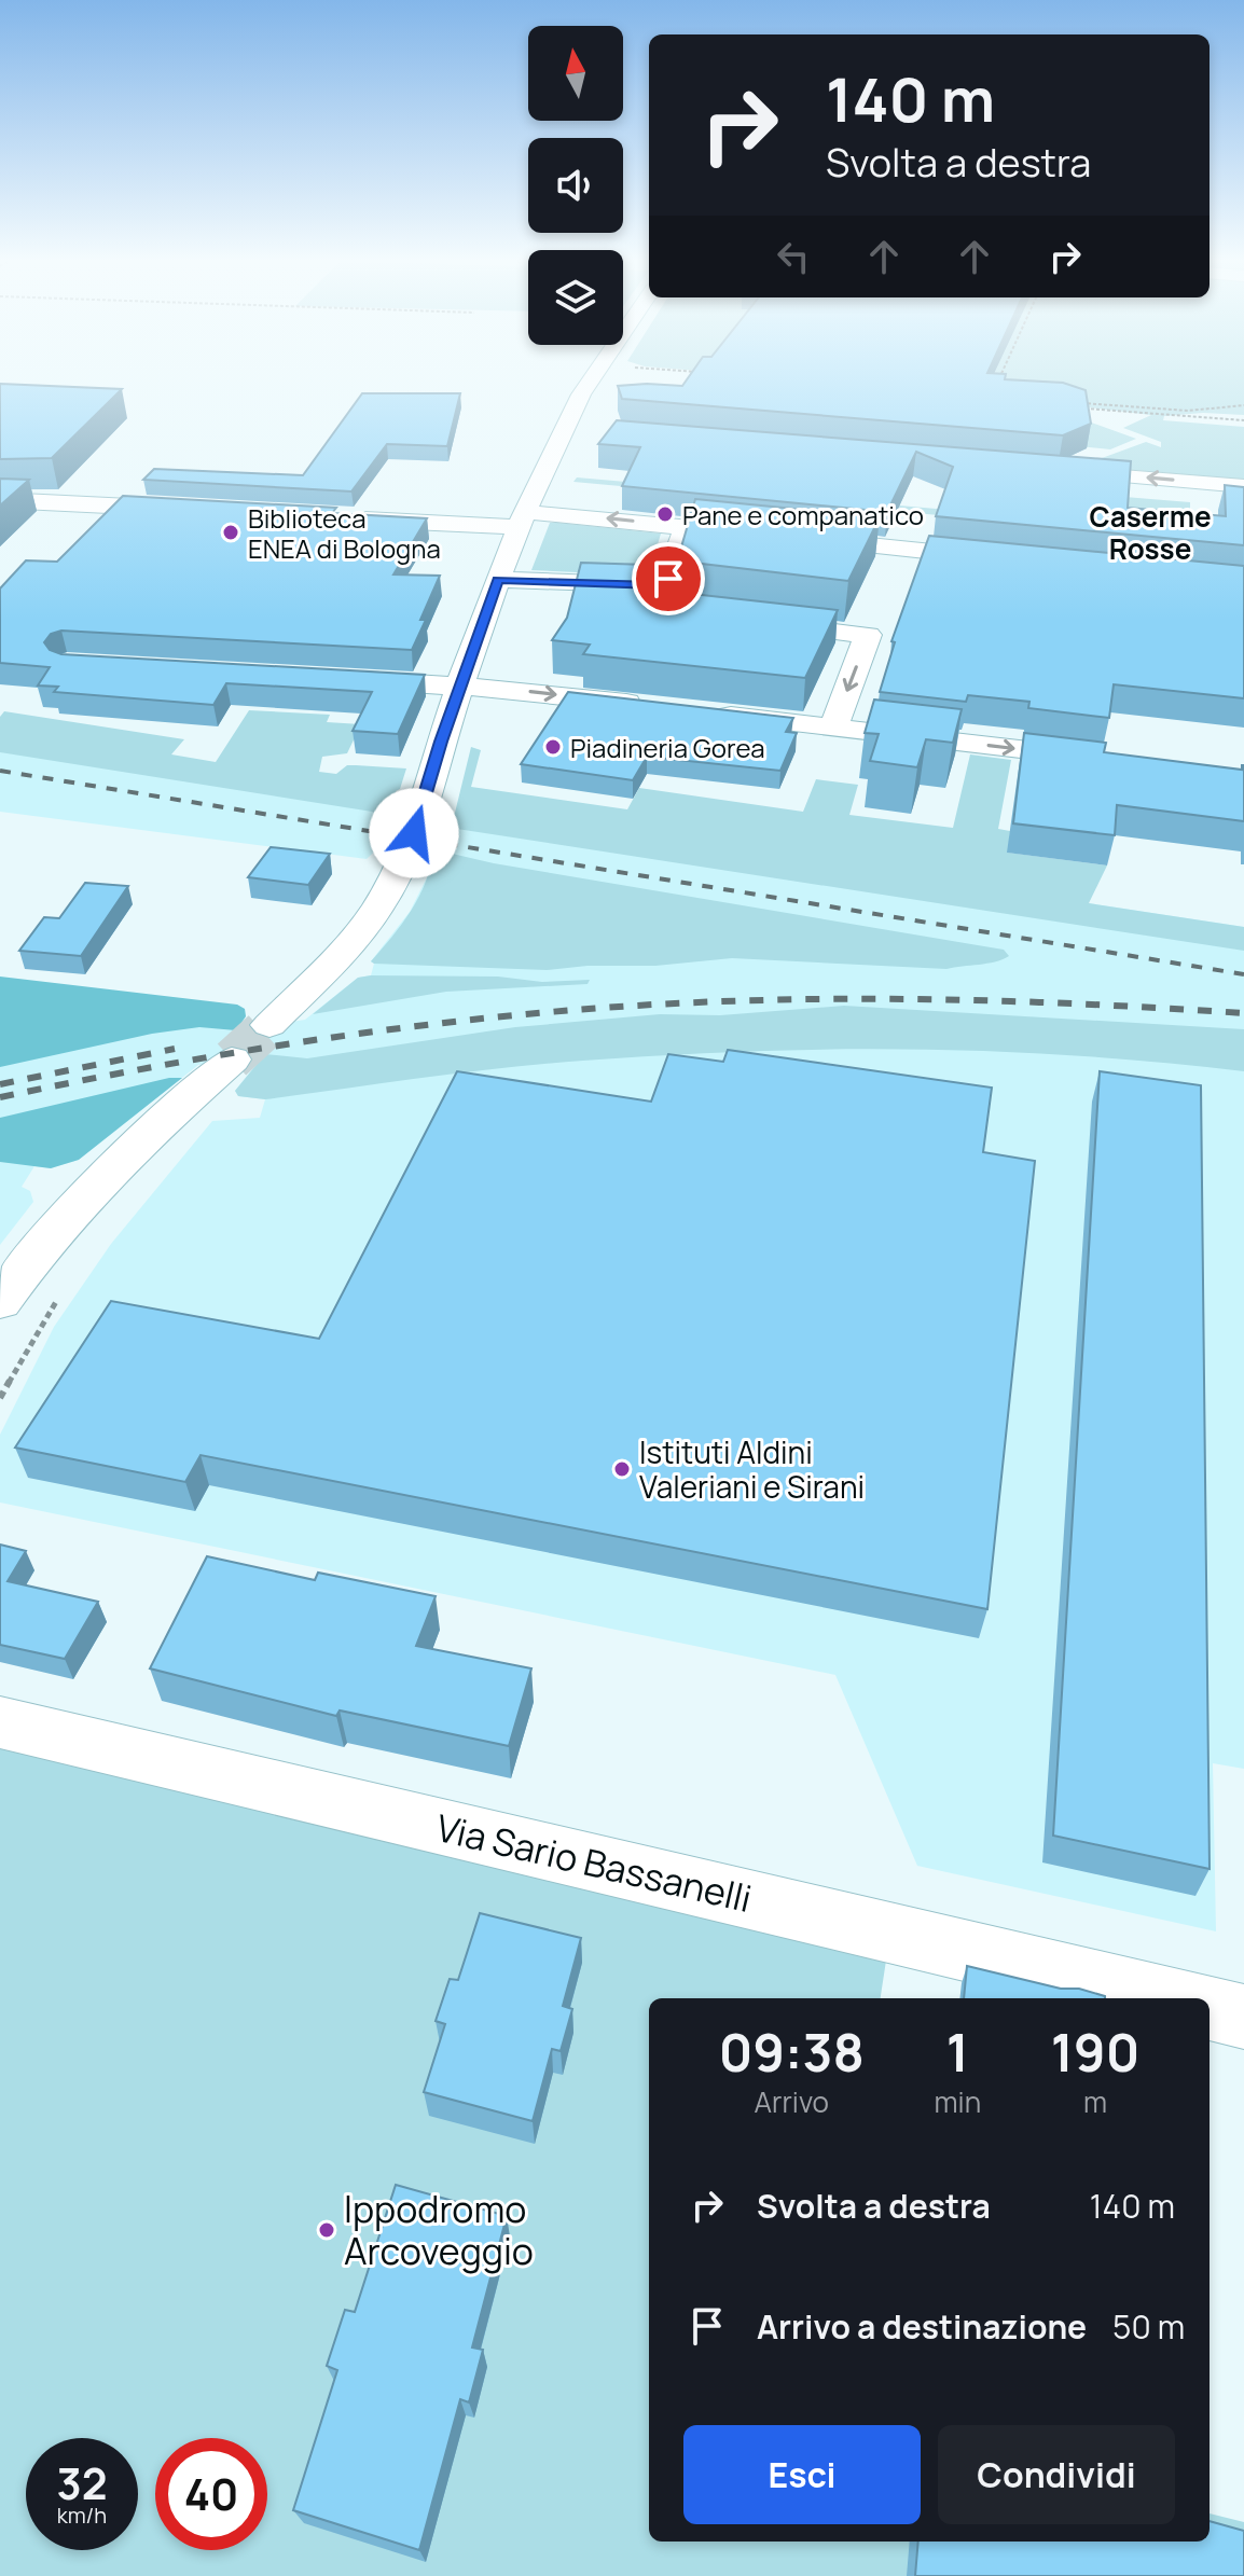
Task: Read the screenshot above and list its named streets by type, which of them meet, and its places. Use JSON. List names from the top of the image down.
{
  "streets": {
    "street": ["Via Sario Bassanelli"]
  },
  "districts": ["Caserme Rosse"],
  "places": [
    "Pane e companatico",
    "Biblioteca ENEA di Bologna",
    "Piadineria Gorea",
    "Istituti Aldini Valeriani e Sirani",
    "Ippodromo Arcoveggio"
  ],
  "north": "top",
  "page": {
    "turn": ["140 m", "Svolta a destra"],
    "eta": [
      "09:38",
      "Arrivo",
      "1",
      "min",
      "190",
      "m"
    ],
    "list": [
      {
        "name": "Svolta a destra",
        "value": "140 m"
      },
      {
        "name": "Arrivo a destinazione",
        "value": "50 m"
      }
    ],
    "buttons": ["Esci", "Condividi"],
    "speed": "32 km/h",
    "limit": "40"
  }
}
